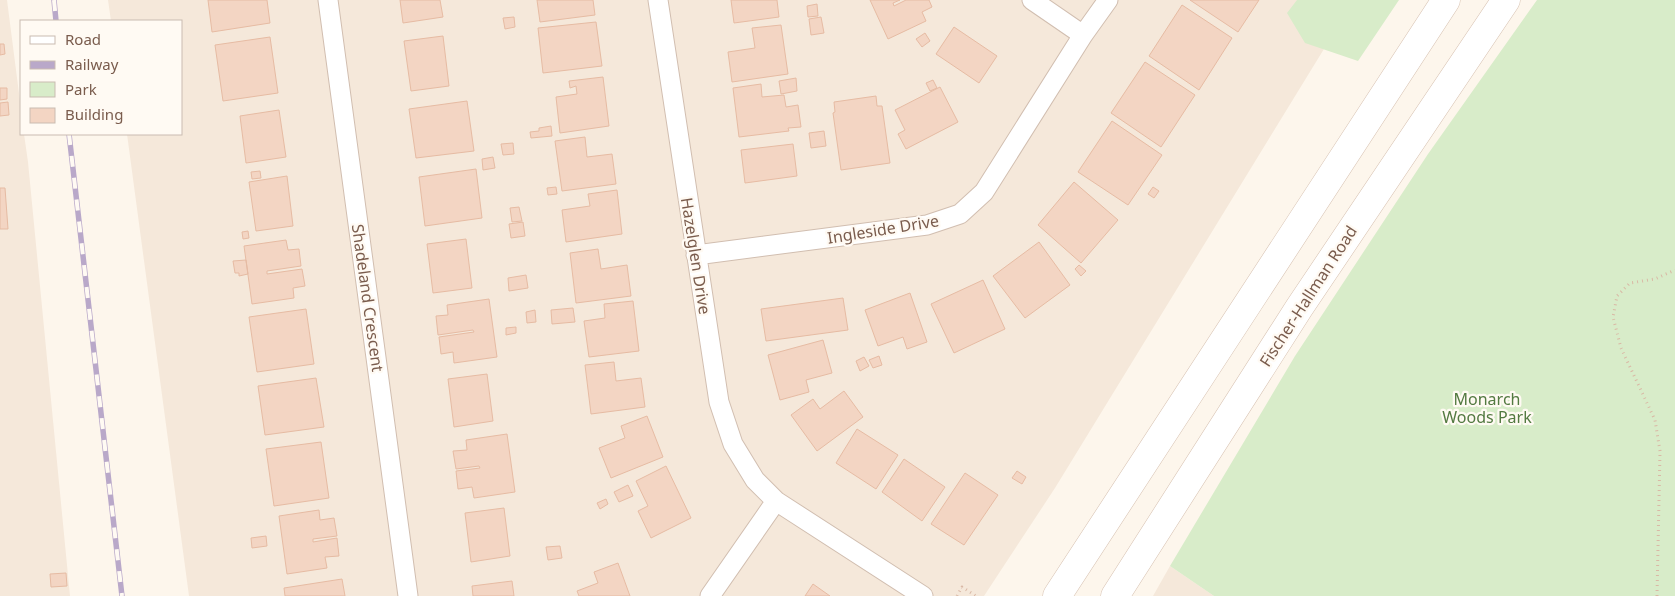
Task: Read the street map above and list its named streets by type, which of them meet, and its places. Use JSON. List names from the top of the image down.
{
  "streets": {
    "main road": ["Fischer-Hallman Road"],
    "street": ["Ingleside Drive", "Hazelglen Drive", "Shadeland Crescent"]
  },
  "crossings": [
    ["Ingleside Drive", "Hazelglen Drive"]
  ],
  "parks": ["Monarch Woods Park"],
  "legend": [
    "Road",
    "Railway",
    "Park",
    "Building"
  ]
}
